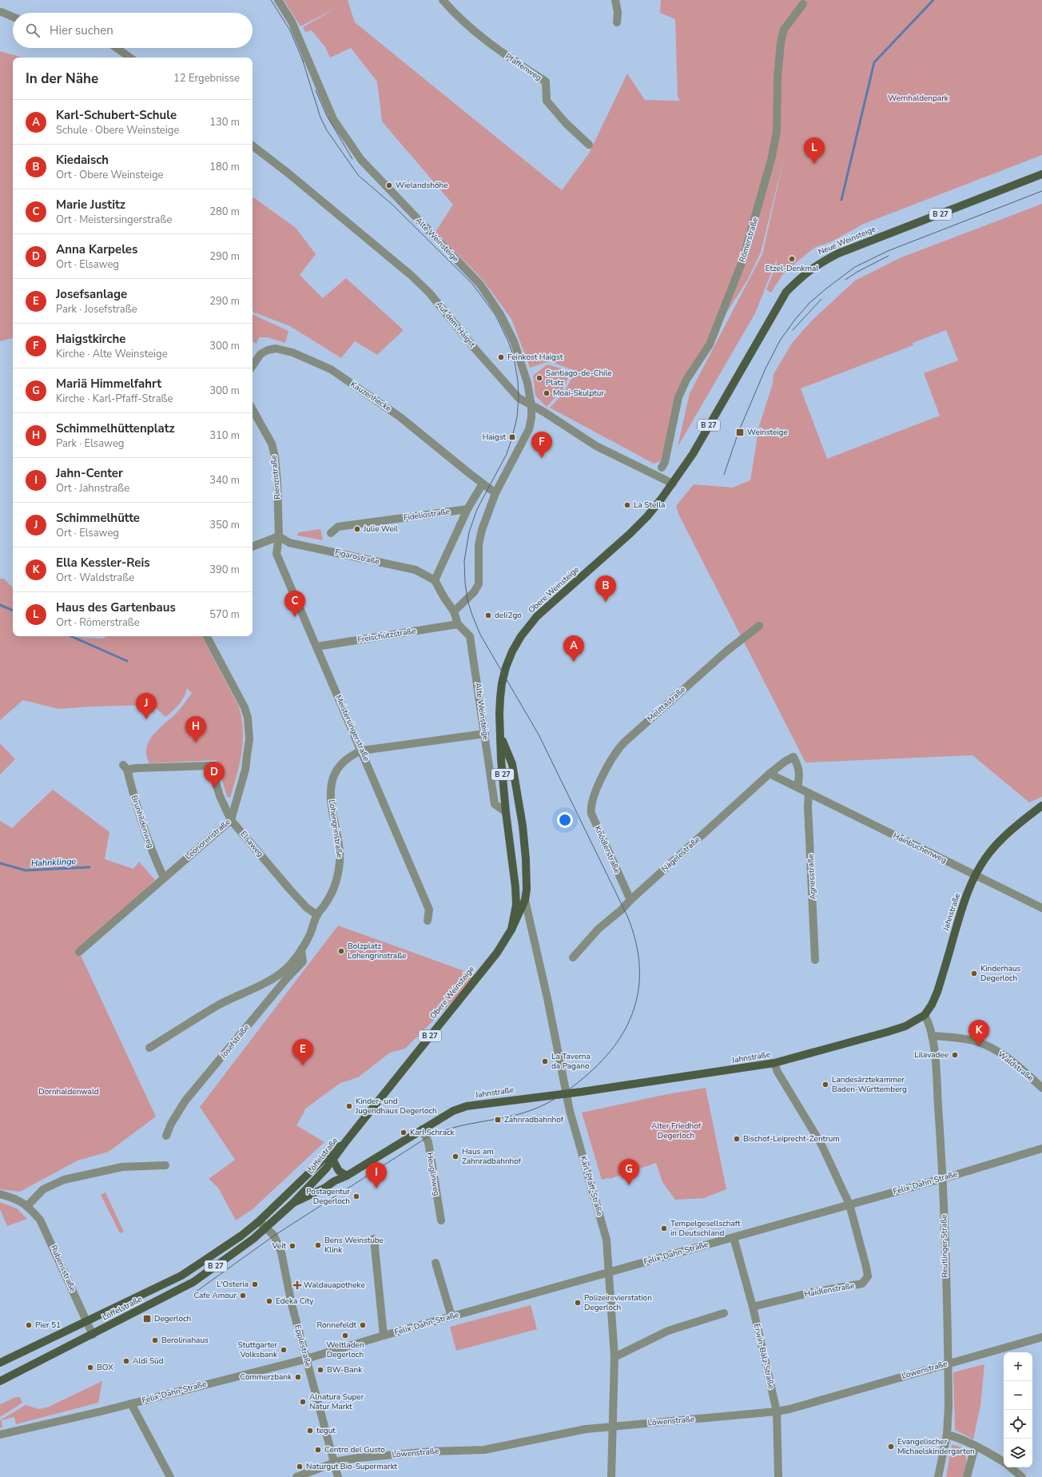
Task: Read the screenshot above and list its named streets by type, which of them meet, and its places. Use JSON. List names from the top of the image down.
{
  "streets": {
    "main road": [
      "B 27",
      "Neue Weinsteige",
      "Obere Weinsteige",
      "Jahnstraße",
      "Löffelstraße"
    ],
    "street": [
      "Pfaffenweg",
      "Alte Weinsteige",
      "Römerstraße",
      "Auf dem Haigst",
      "Kauzenhecke",
      "Rienzistraße",
      "Fideliostraße",
      "Figarostraße",
      "Freischützstraße",
      "Melittastraße",
      "Meistersingerstraße",
      "Brunhildenweg",
      "Lohengrinstraße",
      "Leonorenstraße",
      "Elsaweg",
      "Hainbuchenweg",
      "Knödlerstraße",
      "Nägelestraße",
      "Agnesstraße",
      "Josefstraße",
      "Waldstraße",
      "Heuglinweg",
      "Felix-Dahn-Straße",
      "Karl-Pfaff-Straße",
      "Reutlinger Straße",
      "Rubensstraße",
      "Haidlenstraße",
      "Epplestraße",
      "Erwin-Bälz-Straße",
      "Löwenstraße"
    ]
  },
  "crossings": [
    ["Alte Weinsteige", "Auf dem Haigst"],
    ["Alte Weinsteige", "Figarostraße"],
    ["Alte Weinsteige", "Obere Weinsteige"],
    ["Alte Weinsteige", "Freischützstraße"],
    ["Alte Weinsteige", "Lohengrinstraße"],
    ["Neue Weinsteige", "Auf dem Haigst"],
    ["Neue Weinsteige", "Obere Weinsteige"],
    ["Auf dem Haigst", "Obere Weinsteige"],
    ["Rienzistraße", "Figarostraße"],
    ["Rienzistraße", "Meistersingerstraße"],
    ["Figarostraße", "Meistersingerstraße"],
    ["Obere Weinsteige", "Löffelstraße"],
    ["Obere Weinsteige", "Karl-Pfaff-Straße"],
    ["Freischützstraße", "Meistersingerstraße"],
    ["Melittastraße", "Knödlerstraße"],
    ["Meistersingerstraße", "Lohengrinstraße"],
    ["Brunhildenweg", "Leonorenstraße"],
    ["Brunhildenweg", "Elsaweg"],
    ["Lohengrinstraße", "Elsaweg"],
    ["Lohengrinstraße", "Josefstraße"],
    ["Leonorenstraße", "Elsaweg"],
    ["Hainbuchenweg", "Nägelestraße"],
    ["Hainbuchenweg", "Agnesstraße"],
    ["Hainbuchenweg", "Jahnstraße"],
    ["Knödlerstraße", "Nägelestraße"],
    ["Jahnstraße", "Löffelstraße"],
    ["Jahnstraße", "Heuglinweg"],
    ["Jahnstraße", "Karl-Pfaff-Straße"],
    ["Jahnstraße", "Reutlinger Straße"],
    ["Jahnstraße", "Haidlenstraße"],
    ["Waldstraße", "Reutlinger Straße"],
    ["Löffelstraße", "Rubensstraße"],
    ["Löffelstraße", "Epplestraße"],
    ["Felix-Dahn-Straße", "Karl-Pfaff-Straße"],
    ["Felix-Dahn-Straße", "Reutlinger Straße"],
    ["Felix-Dahn-Straße", "Haidlenstraße"],
    ["Felix-Dahn-Straße", "Epplestraße"],
    ["Felix-Dahn-Straße", "Erwin-Bälz-Straße"],
    ["Karl-Pfaff-Straße", "Löwenstraße"],
    ["Reutlinger Straße", "Löwenstraße"],
    ["Haidlenstraße", "Erwin-Bälz-Straße"],
    ["Epplestraße", "Löwenstraße"],
    ["Erwin-Bälz-Straße", "Löwenstraße"]
  ],
  "water": ["Hahnklinge"],
  "parks": ["Wernhaldenpark", "Dornhaldenwald", "Alter Friedhof Degerloch"],
  "places": {
    "other": [
      "Wielandshöhe",
      "Etzel-Denkmal",
      "Feinkost Haigst",
      "Santiago-de-Chile Platz",
      "Moai-Skulptur",
      "La Stella",
      "Julie Weil",
      "deli2go",
      "Bolzplatz Lohengrinstraße",
      "Kinderhaus Degerloch",
      "Lilavadee",
      "La Taverna da Pagano",
      "Landesärztekammer Baden-Württemberg",
      "Kinder- und Jugendhaus Degerloch",
      "Karl Schrack",
      "Bischof-Leiprecht-Zentrum",
      "Haus am Zahnradbahnhof",
      "Postagentur Degerloch",
      "Tempelgesellschaft in Deutschland",
      "Bens Weinstube Klink",
      "Veit",
      "L'Osteria",
      "Cafe Amour",
      "Edeka City",
      "Polizeirevierstation Degerloch",
      "Pier 51",
      "Ronnefeldt",
      "Weltladen Degerloch",
      "Berolinahaus",
      "Stuttgarter Volksbank",
      "Aldi Süd",
      "BOX",
      "BW-Bank",
      "Commerzbank",
      "Alnatura Super Natur Markt",
      "tegut",
      "Evangelischer Michaelskindergarten",
      "Centro del Gusto",
      "Naturgut Bio-Supermarkt"
    ],
    "transit": [
      "Weinsteige",
      "Haigst",
      "Zahnradbahnhof",
      "Degerloch"
    ],
    "health": ["Waldauapotheke"]
  },
  "page": {
    "search": "Hier suchen",
    "heading": ["In der Nähe", "12 Ergebnisse"],
    "list": [
      {
        "mark": "A",
        "name": "Karl-Schubert-Schule",
        "note": "Schule · Obere Weinsteige",
        "value": "130 m"
      },
      {
        "mark": "B",
        "name": "Kiedaisch",
        "note": "Ort · Obere Weinsteige",
        "value": "180 m"
      },
      {
        "mark": "C",
        "name": "Marie Justitz",
        "note": "Ort · Meistersingerstraße",
        "value": "280 m"
      },
      {
        "mark": "D",
        "name": "Anna Karpeles",
        "note": "Ort · Elsaweg",
        "value": "290 m"
      },
      {
        "mark": "E",
        "name": "Josefsanlage",
        "note": "Park · Josefstraße",
        "value": "290 m"
      },
      {
        "mark": "F",
        "name": "Haigstkirche",
        "note": "Kirche · Alte Weinsteige",
        "value": "300 m"
      },
      {
        "mark": "G",
        "name": "Mariä Himmelfahrt",
        "note": "Kirche · Karl-Pfaff-Straße",
        "value": "300 m"
      },
      {
        "mark": "H",
        "name": "Schimmelhüttenplatz",
        "note": "Park · Elsaweg",
        "value": "310 m"
      },
      {
        "mark": "I",
        "name": "Jahn-Center",
        "note": "Ort · Jahnstraße",
        "value": "340 m"
      },
      {
        "mark": "J",
        "name": "Schimmelhütte",
        "note": "Ort · Elsaweg",
        "value": "350 m"
      },
      {
        "mark": "K",
        "name": "Ella Kessler-Reis",
        "note": "Ort · Waldstraße",
        "value": "390 m"
      },
      {
        "mark": "L",
        "name": "Haus des Gartenbaus",
        "note": "Ort · Römerstraße",
        "value": "570 m"
      }
    ],
    "pins": [
      "L",
      "F",
      "B",
      "C",
      "A",
      "J",
      "H",
      "D",
      "K",
      "E",
      "G",
      "I"
    ],
    "map_buttons": ["+", "−"]
  }
}
